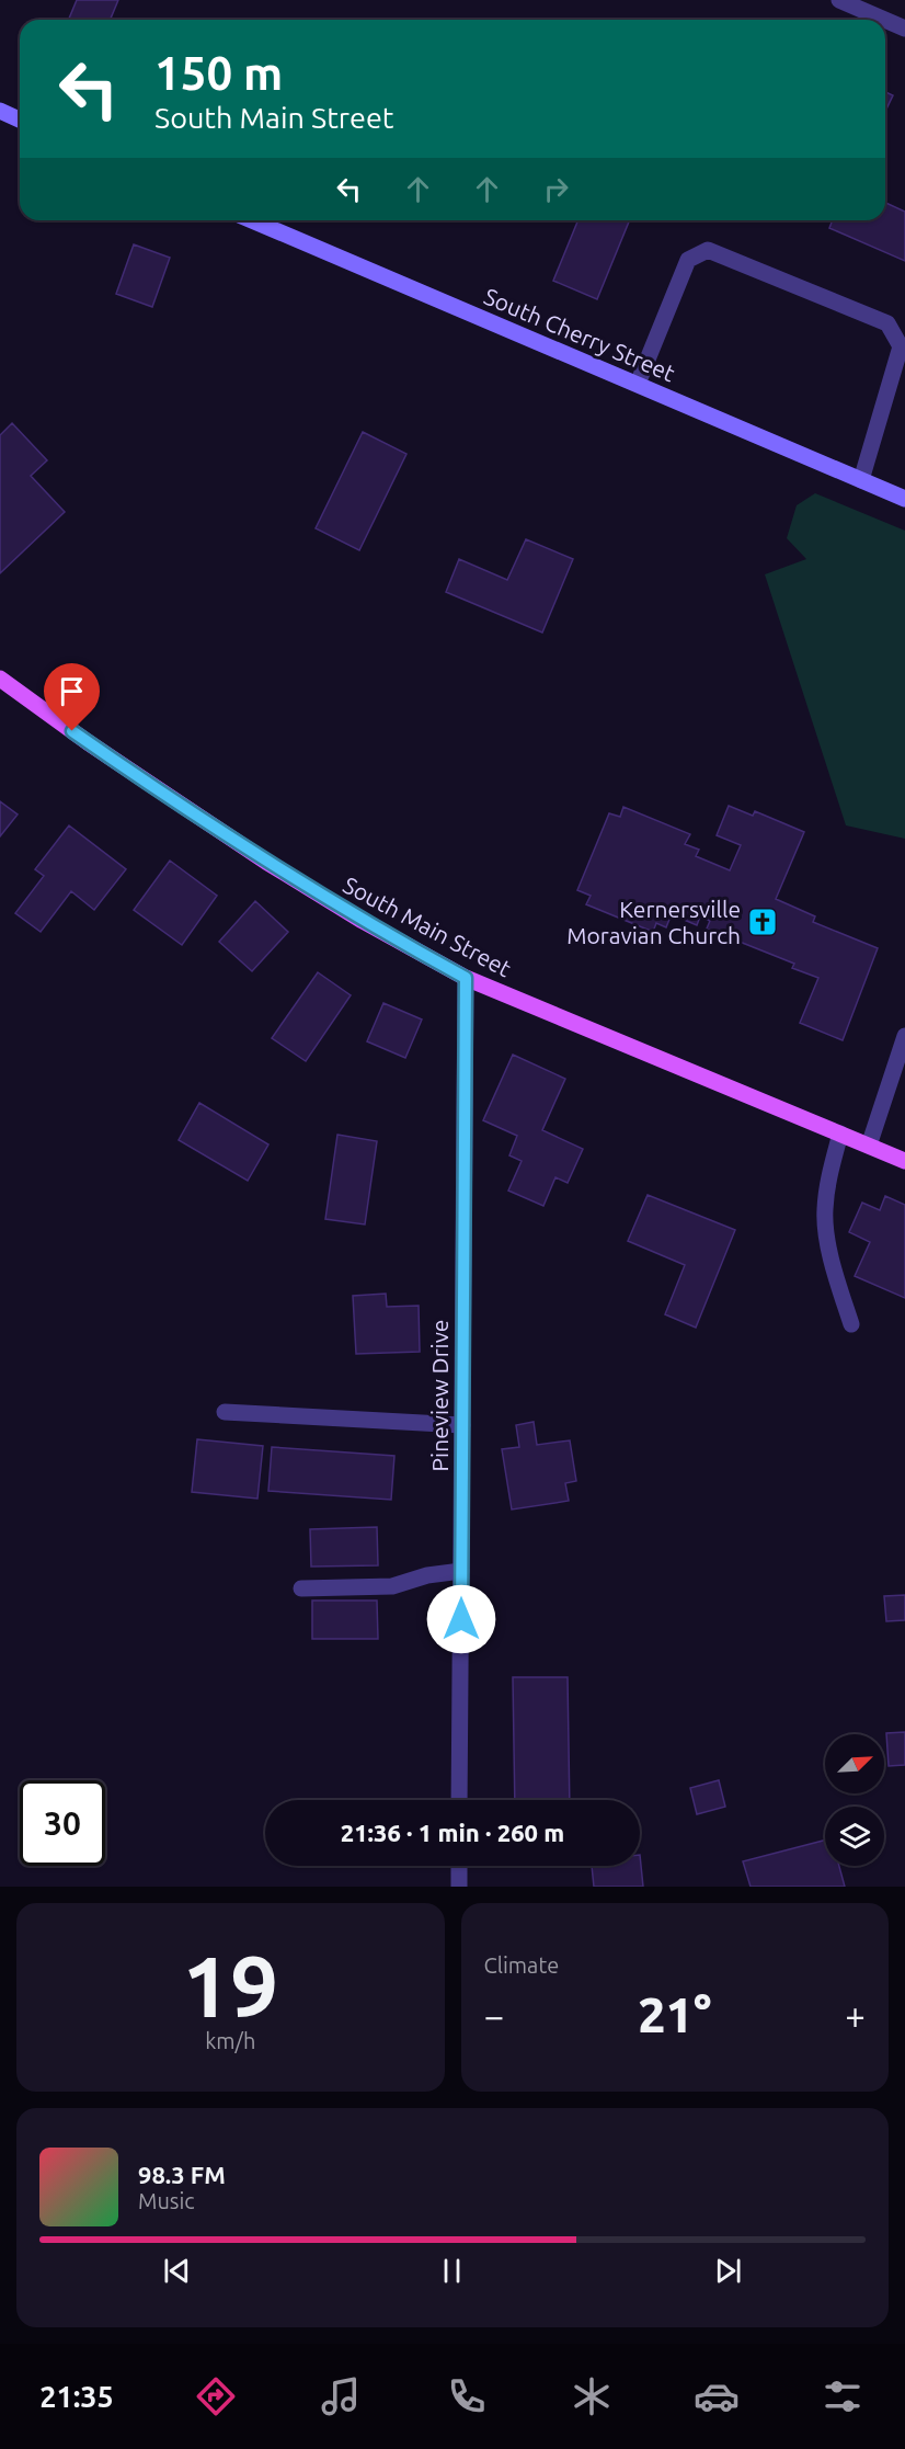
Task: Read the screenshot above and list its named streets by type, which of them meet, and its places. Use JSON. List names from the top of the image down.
{
  "streets": {
    "main road": ["South Cherry Street", "South Main Street"],
    "street": ["Pineview Drive"]
  },
  "crossings": [
    ["South Main Street", "Pineview Drive"]
  ],
  "places": {
    "church": ["Kernersville Moravian Church"]
  },
  "north": "top right",
  "page": {
    "turn": ["150 m", "South Main Street"],
    "limit": "30",
    "trip": "21:36 · 1 min · 260 m",
    "tile": [
      ["19", "km/h"],
      "Climate"
    ],
    "heat": ["−", "21°", "+"],
    "song": ["98.3 FM", "Music"],
    "tabs": "21:35"
  }
}
